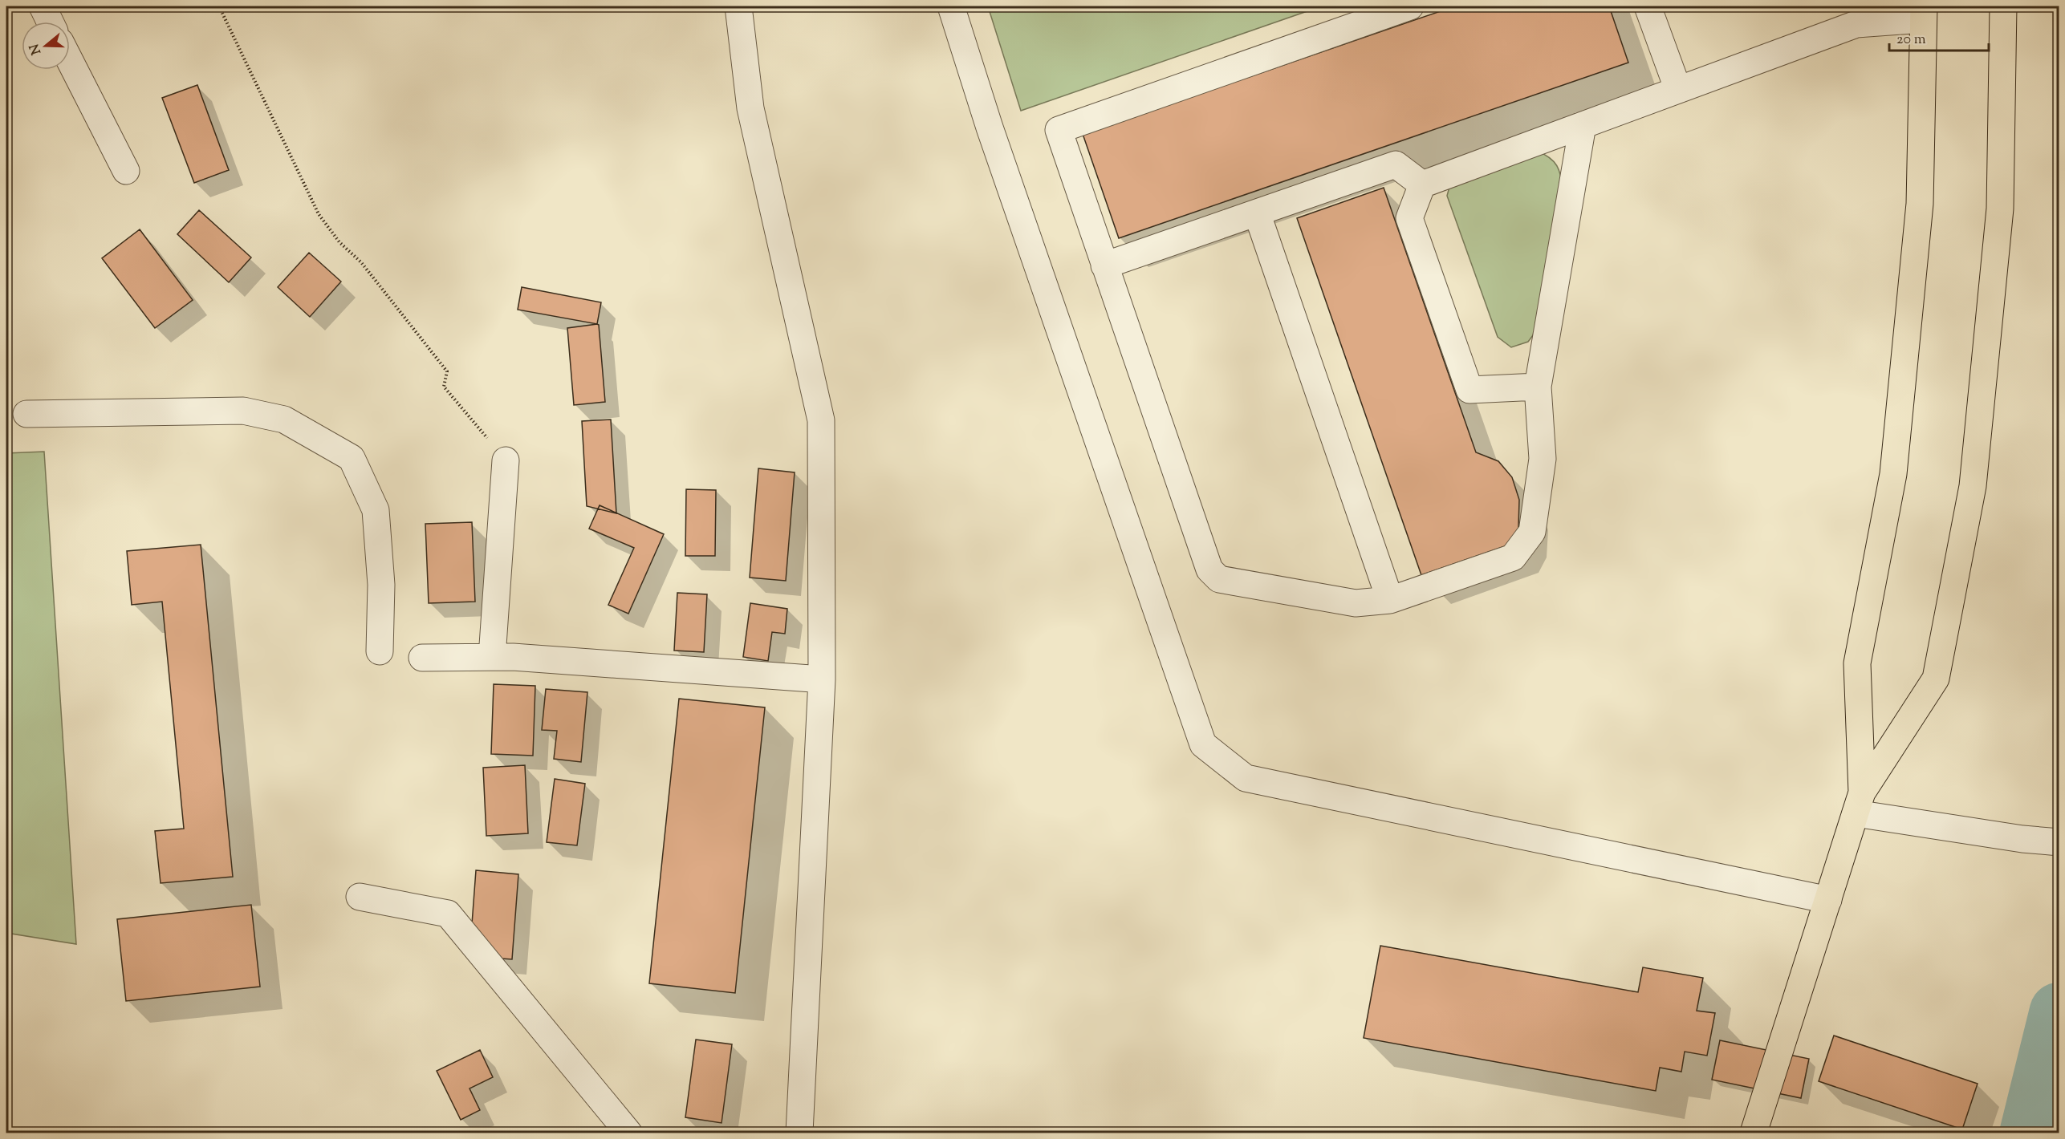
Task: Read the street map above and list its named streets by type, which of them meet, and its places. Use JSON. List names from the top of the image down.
{
  "scale_bar": "20 m",
  "north": "left"
}
